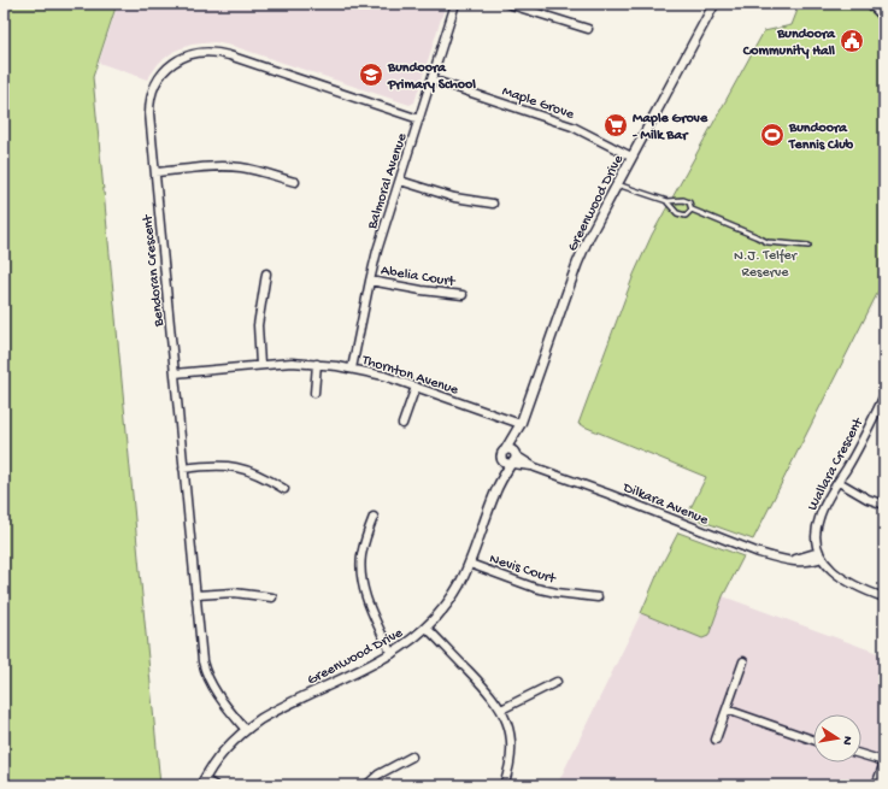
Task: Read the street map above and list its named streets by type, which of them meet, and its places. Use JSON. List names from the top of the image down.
{
  "streets": {
    "street": [
      "Maple Grove",
      "Balmoral Avenue",
      "Greenwood Drive",
      "Bendoran Crescent",
      "Abelia Court",
      "Thornton Avenue",
      "Wallara Crescent",
      "Dilkara Avenue",
      "Nevis Court"
    ]
  },
  "crossings": [
    ["Maple Grove", "Balmoral Avenue"],
    ["Maple Grove", "Greenwood Drive"],
    ["Balmoral Avenue", "Bendoran Crescent"],
    ["Balmoral Avenue", "Abelia Court"],
    ["Balmoral Avenue", "Thornton Avenue"],
    ["Greenwood Drive", "Bendoran Crescent"],
    ["Greenwood Drive", "Thornton Avenue"],
    ["Greenwood Drive", "Dilkara Avenue"],
    ["Greenwood Drive", "Nevis Court"],
    ["Bendoran Crescent", "Thornton Avenue"],
    ["Wallara Crescent", "Dilkara Avenue"]
  ],
  "parks": ["N.J. Telfer Reserve"],
  "places": {
    "public building": ["Bundoora Community Hall"],
    "school or university": ["Bundoora Primary School"],
    "supermarket": ["Maple Grove - Milk Bar"],
    "sports": ["Bundoora Tennis Club"]
  },
  "north": "right"
}
